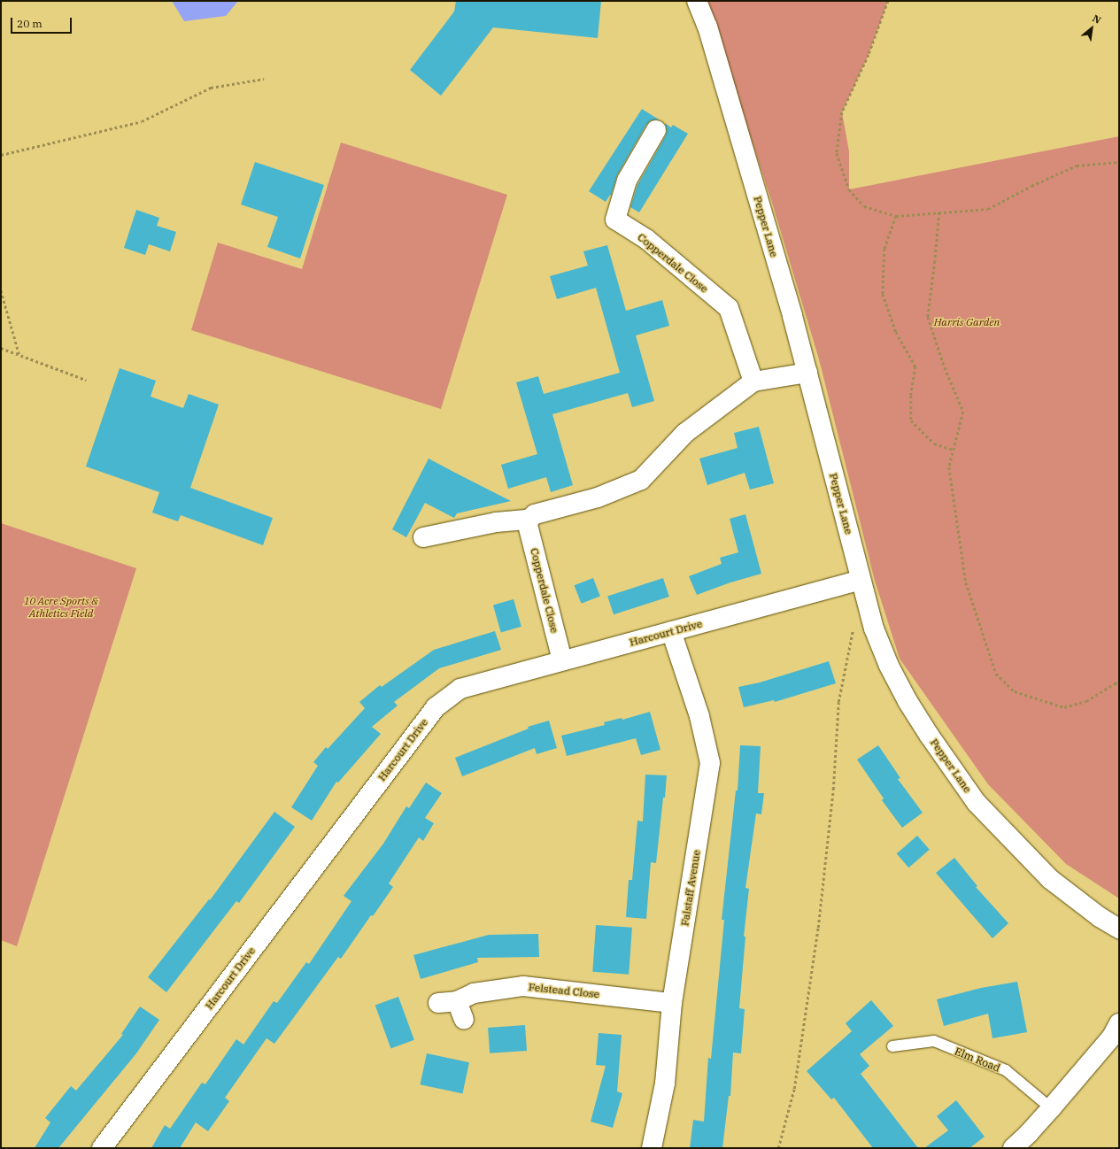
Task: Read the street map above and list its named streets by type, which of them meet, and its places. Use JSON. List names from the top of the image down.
{
  "streets": {
    "street": [
      "Pepper Lane",
      "Copperdale Close",
      "Harcourt Drive",
      "Falstaff Avenue",
      "Felstead Close"
    ],
    "lane": ["Elm Road"]
  },
  "crossings": [
    ["Pepper Lane", "Harcourt Drive"],
    ["Copperdale Close", "Harcourt Drive"],
    ["Harcourt Drive", "Falstaff Avenue"],
    ["Falstaff Avenue", "Felstead Close"]
  ],
  "parks": ["Harris Garden", "10 Acre Sports & Athletics Field"],
  "scale_bar": "20 m",
  "north": "top right"
}
